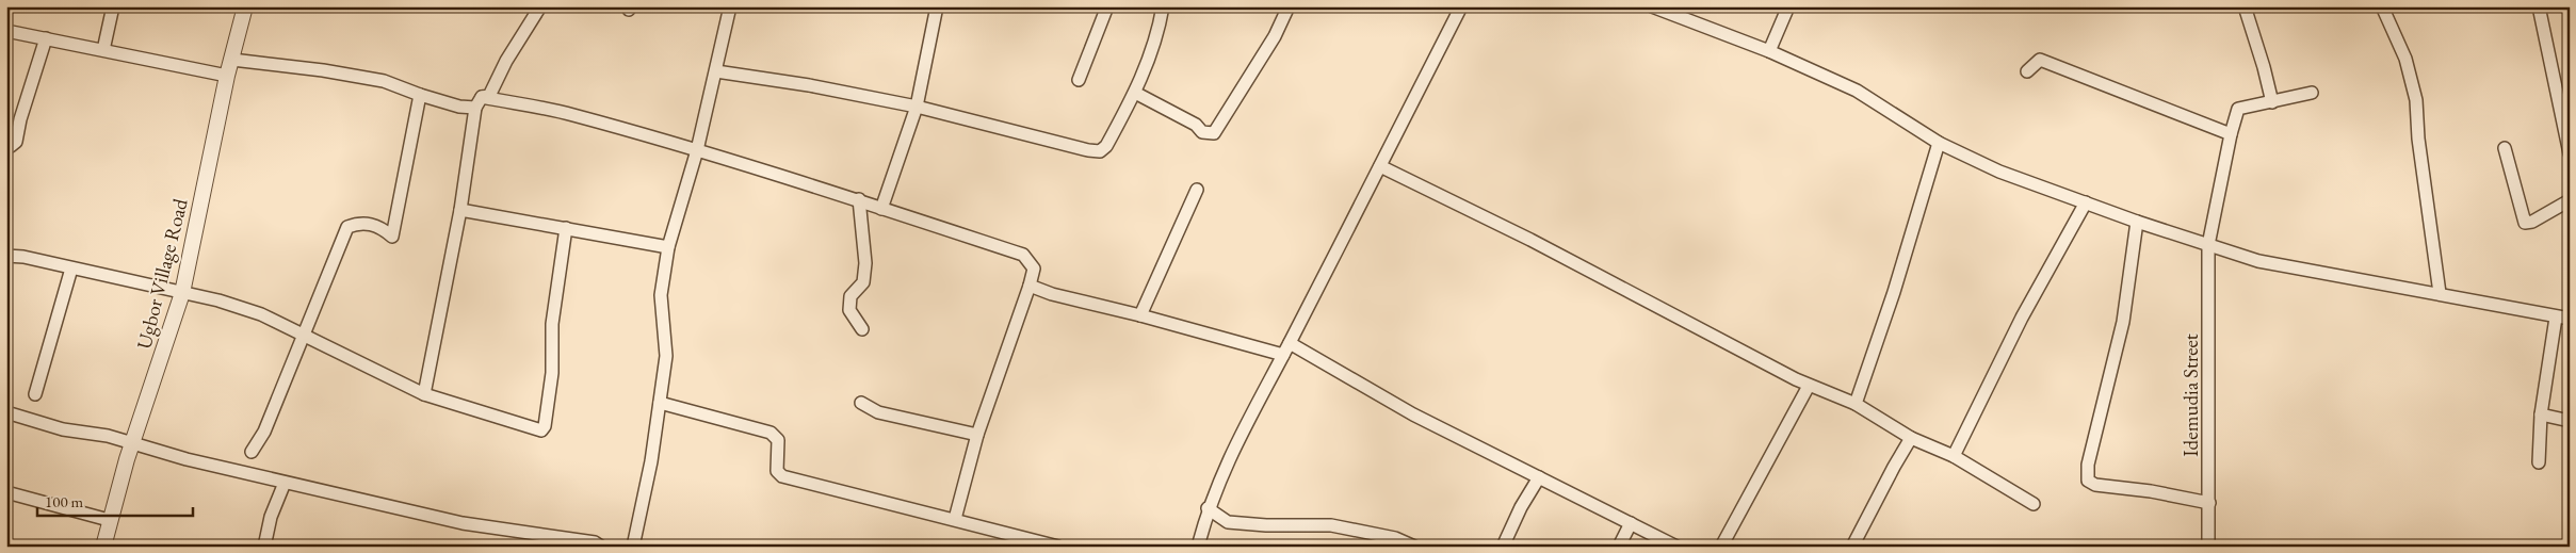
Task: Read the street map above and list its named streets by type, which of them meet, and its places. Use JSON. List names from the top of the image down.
{
  "streets": {
    "street": ["Ugbor Village Road", "Idemudia Street"]
  },
  "scale_bar": "100 m"
}
